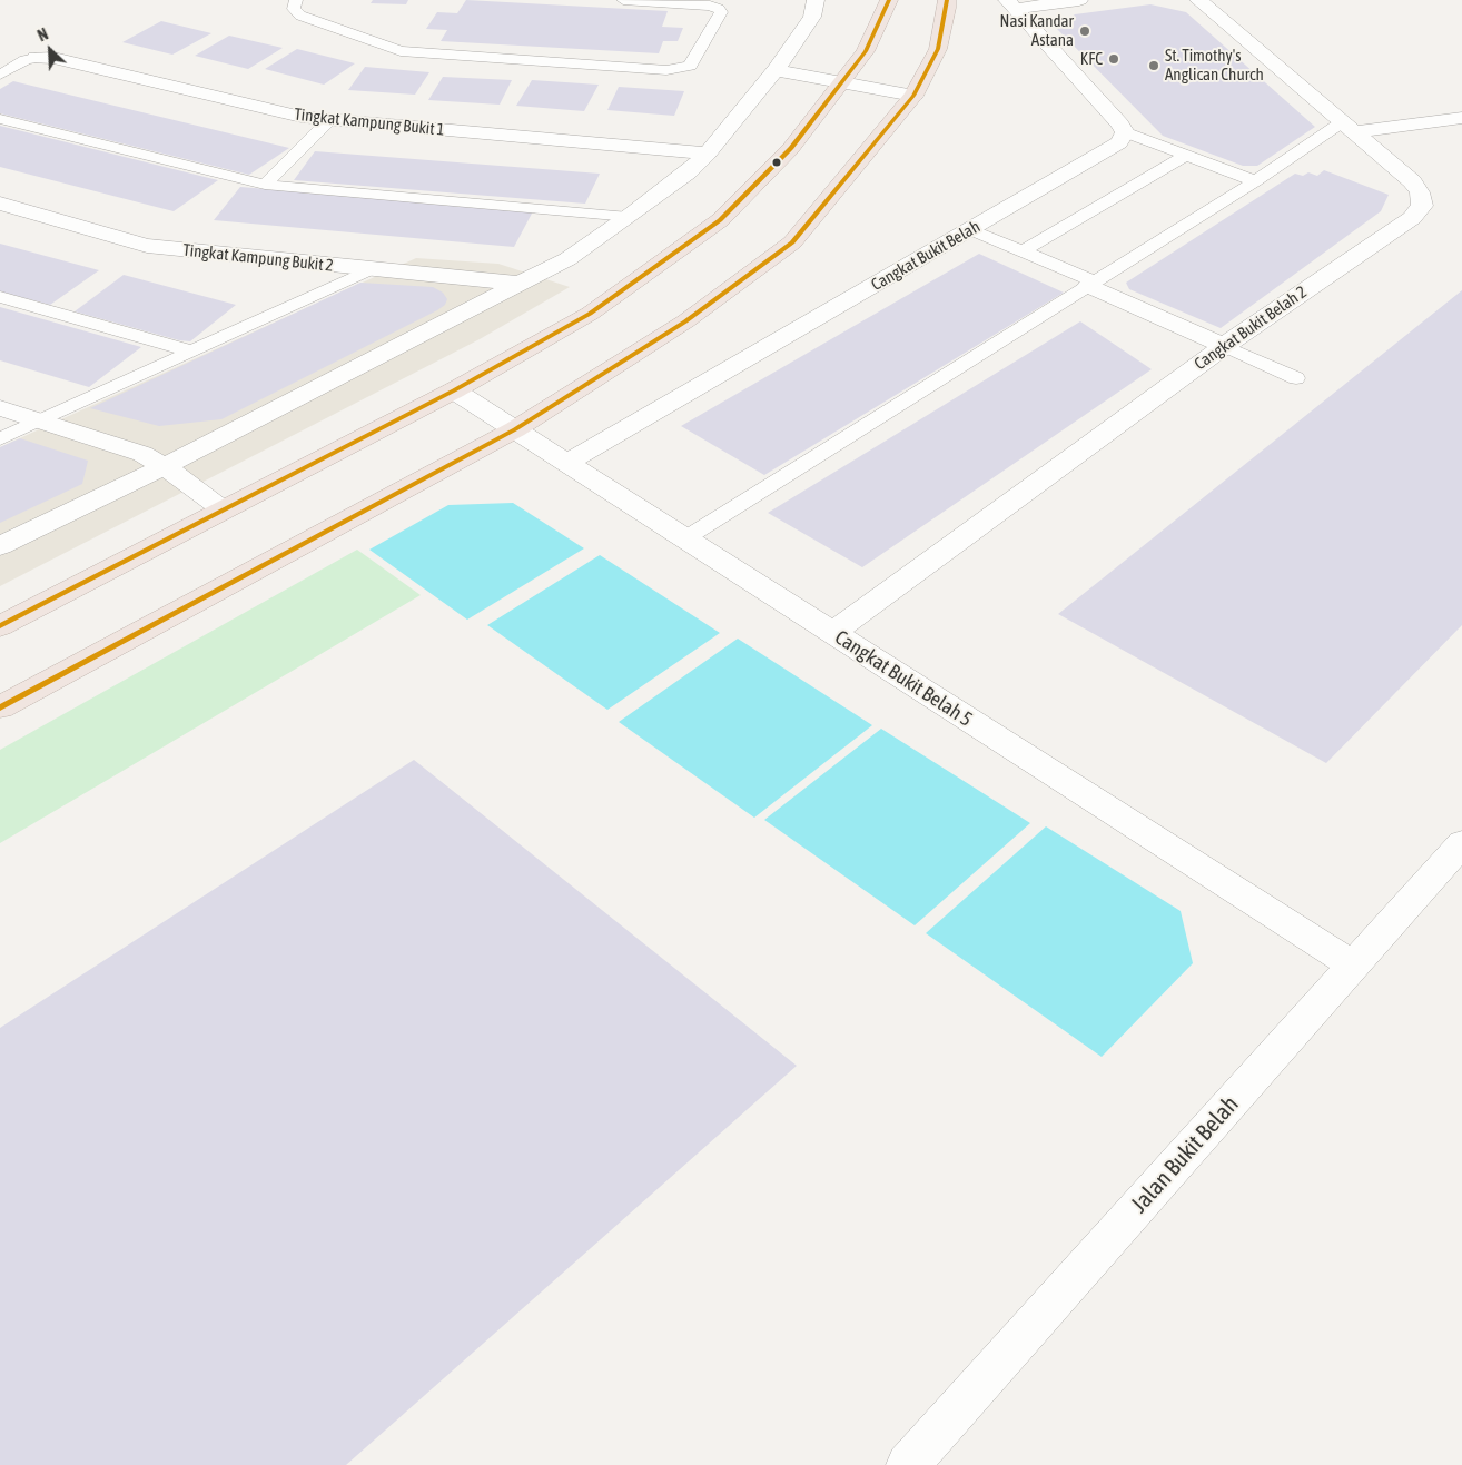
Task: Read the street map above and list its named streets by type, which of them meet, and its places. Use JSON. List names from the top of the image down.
{
  "streets": {
    "street": [
      "Tingkat Kampung Bukit 1",
      "Cangkat Bukit Belah",
      "Tingkat Kampung Bukit 2",
      "Cangkat Bukit Belah 2",
      "Cangkat Bukit Belah 5",
      "Jalan Bukit Belah"
    ]
  },
  "crossings": [
    ["Cangkat Bukit Belah", "Cangkat Bukit Belah 5"],
    ["Cangkat Bukit Belah 2", "Cangkat Bukit Belah 5"],
    ["Cangkat Bukit Belah 5", "Jalan Bukit Belah"]
  ],
  "places": ["Nasi Kandar Astana", "KFC", "St. Timothy's Anglican Church"],
  "north": "top left"
}
